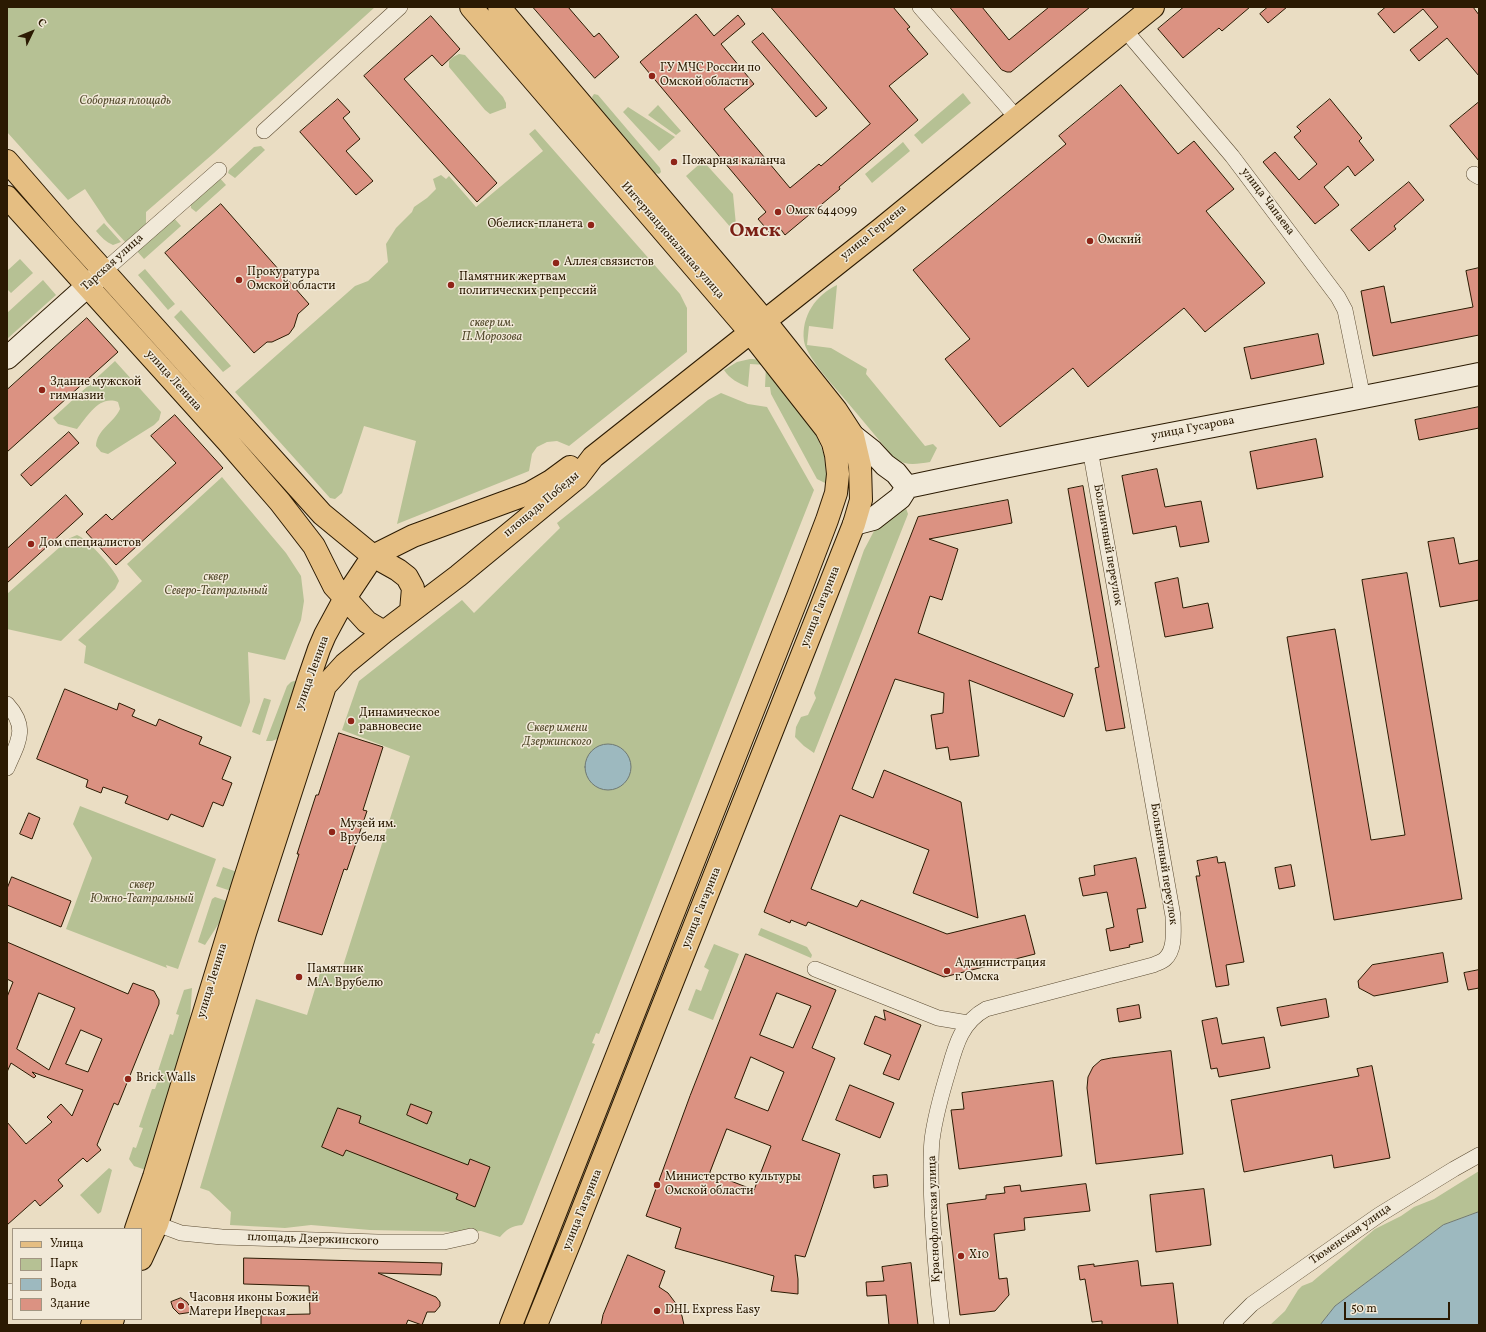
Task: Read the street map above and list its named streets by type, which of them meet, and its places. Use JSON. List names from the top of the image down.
{
  "streets": {
    "main road": [
      "улица Герцена",
      "Интернациональная улица",
      "Тарская улица",
      "улица Ленина",
      "улица Гусарова",
      "площадь Победы",
      "улица Гагарина"
    ],
    "street": [
      "улица Чапаева",
      "Больничный переулок",
      "Краснофлотская улица",
      "Тюменская улица",
      "площадь Дзержинского"
    ]
  },
  "crossings": [
    ["улица Чапаева", "улица Герцена"],
    ["улица Чапаева", "улица Гусарова"],
    ["улица Герцена", "Интернациональная улица"],
    ["улица Герцена", "площадь Победы"],
    ["Интернациональная улица", "улица Гагарина"],
    ["Тарская улица", "улица Ленина"],
    ["улица Ленина", "площадь Победы"],
    ["улица Ленина", "площадь Дзержинского"],
    ["улица Гусарова", "Больничный переулок"],
    ["Больничный переулок", "Краснофлотская улица"]
  ],
  "districts": ["Омск"],
  "parks": [
    "Соборная площадь",
    "сквер им. П. Морозова",
    "сквер Северо-Театральный",
    "Сквер имени Дзержинского",
    "сквер Южно-Театральный"
  ],
  "places": [
    "ГУ МЧС России по Омской области",
    "Пожарная каланча",
    "Омск 644099",
    "Обелиск-планета",
    "Омский",
    "Аллея связистов",
    "Прокуратура Омской области",
    "Памятник жертвам политических репрессий",
    "Здание мужской гимназии",
    "Дом специалистов",
    "Динамическое равновесие",
    "Музей им. Врубеля",
    "Администрация г. Омска",
    "Памятник М.А. Врубелю",
    "Brick Walls",
    "Министерство культуры Омской области",
    "Х10",
    "Часовня иконы Божией Матери Иверская",
    "DHL Express Easy"
  ],
  "legend": [
    "Улица",
    "Парк",
    "Вода",
    "Здание"
  ],
  "scale_bar": "50 m",
  "north": "top right"
}
